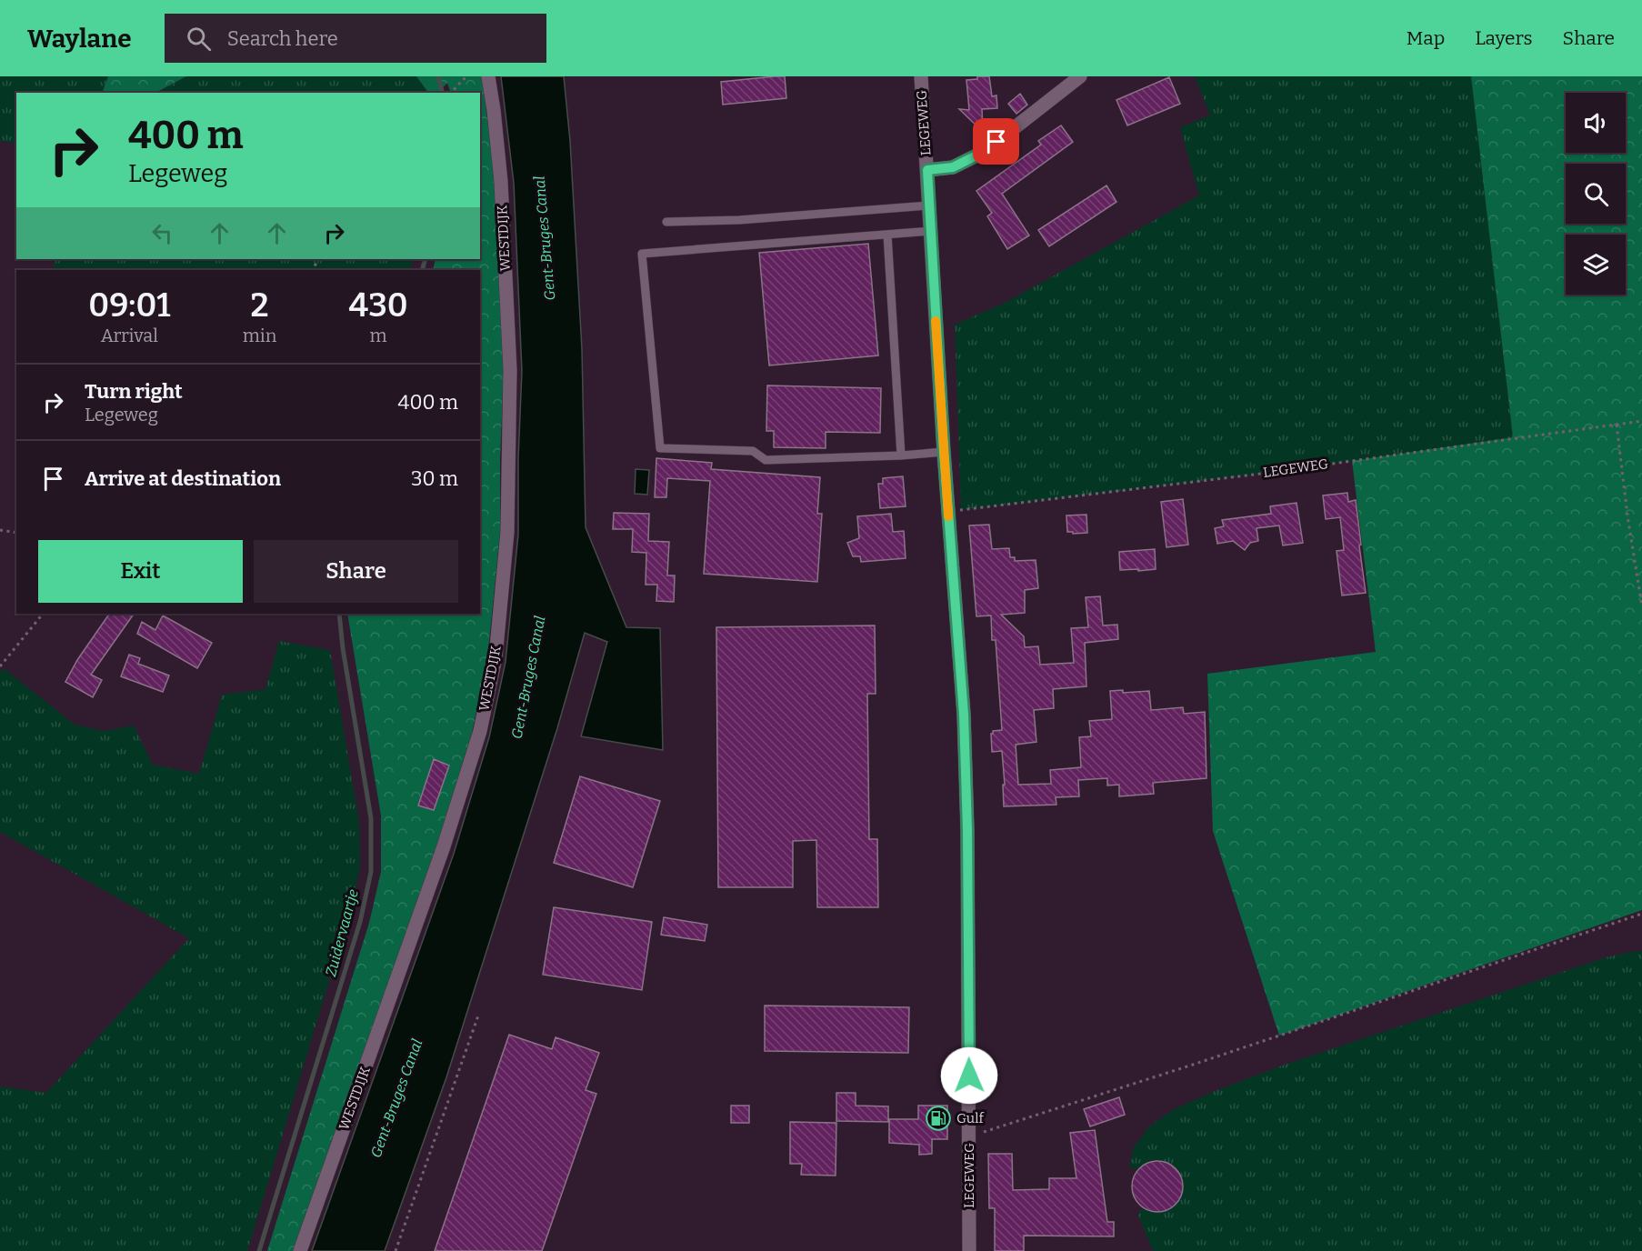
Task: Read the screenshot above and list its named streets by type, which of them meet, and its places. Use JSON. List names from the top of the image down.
{
  "streets": {
    "street": ["LEGEWEG", "WESTDIJK"]
  },
  "water": ["Gent-Bruges Canal", "Zuidervaartje"],
  "places": {
    "fuel station": ["Gulf"]
  },
  "page": {
    "header": "Waylane",
    "search": "Search here",
    "nav": ["Map", "Layers", "Share"],
    "turn": ["400 m", "Legeweg"],
    "eta": [
      "09:01",
      "Arrival",
      "2",
      "min",
      "430",
      "m"
    ],
    "list": [
      {
        "name": "Turn right",
        "note": "Legeweg",
        "value": "400 m"
      },
      {
        "name": "Arrive at destination",
        "value": "30 m"
      }
    ],
    "buttons": ["Exit", "Share"]
  }
}
